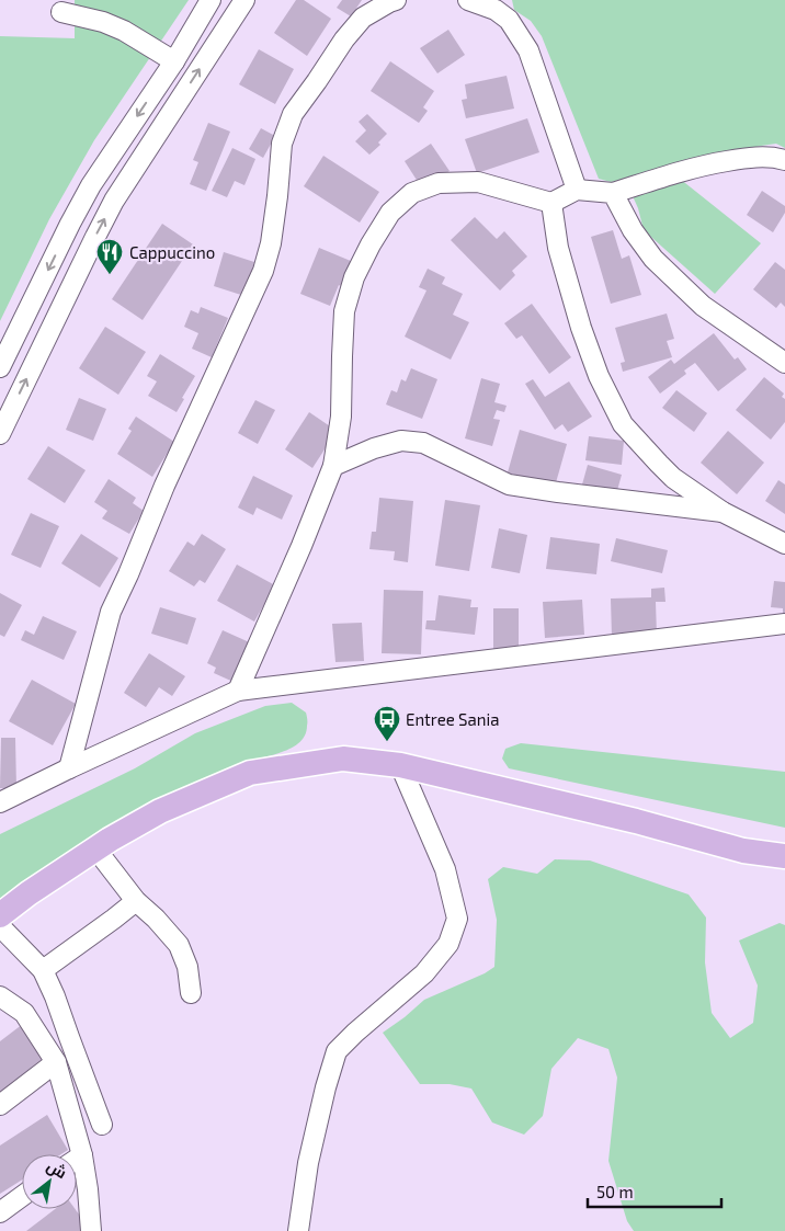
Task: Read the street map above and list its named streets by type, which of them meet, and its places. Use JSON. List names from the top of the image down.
{
  "places": {
    "restaurant": ["Cappuccino"],
    "bus stop": ["Entree Sania"]
  },
  "scale_bar": "50 m",
  "north": "top right"
}
